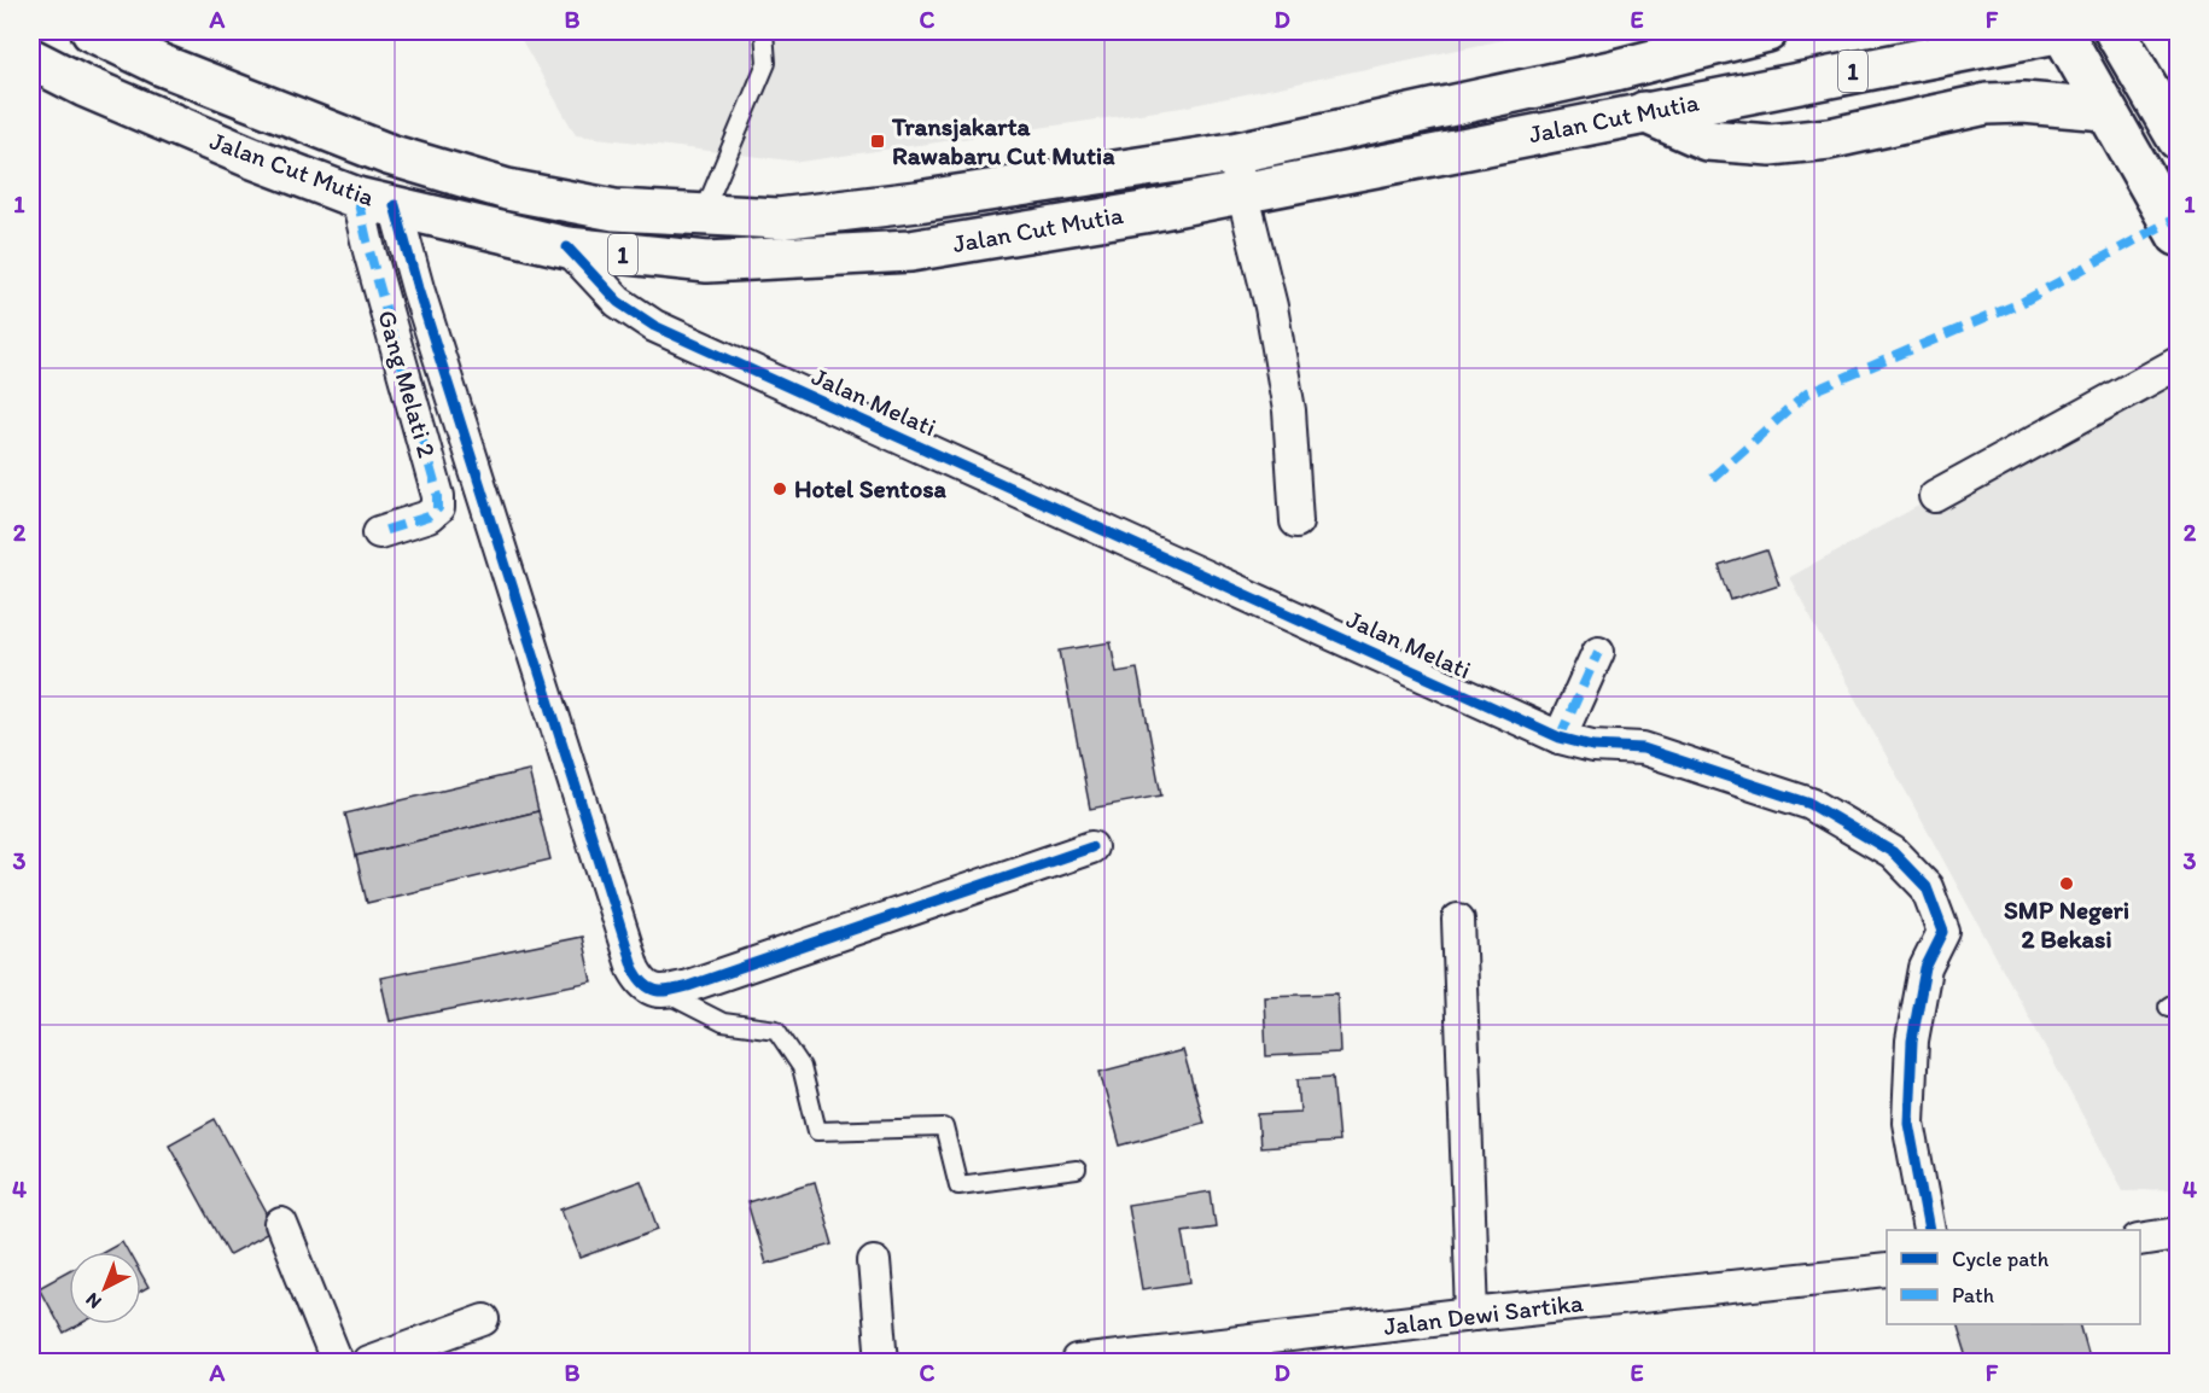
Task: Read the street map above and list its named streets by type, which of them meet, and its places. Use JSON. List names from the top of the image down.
{
  "streets": {
    "main road": ["1", "Jalan Cut Mutia"],
    "street": ["Gang Melati 2", "Jalan Melati", "Jalan Dewi Sartika"]
  },
  "crossings": [
    ["Jalan Cut Mutia", "Gang Melati 2"],
    ["Jalan Cut Mutia", "Jalan Melati"]
  ],
  "places": {
    "transit": ["Transjakarta Rawabaru Cut Mutia"],
    "other": ["Hotel Sentosa", "SMP Negeri 2 Bekasi"]
  },
  "legend": ["Cycle path", "Path"],
  "north": "bottom left",
  "grid": {
    "columns": [
      "A",
      "B",
      "C",
      "D",
      "E",
      "F"
    ],
    "rows": [
      "1",
      "2",
      "3",
      "4"
    ]
  }
}
